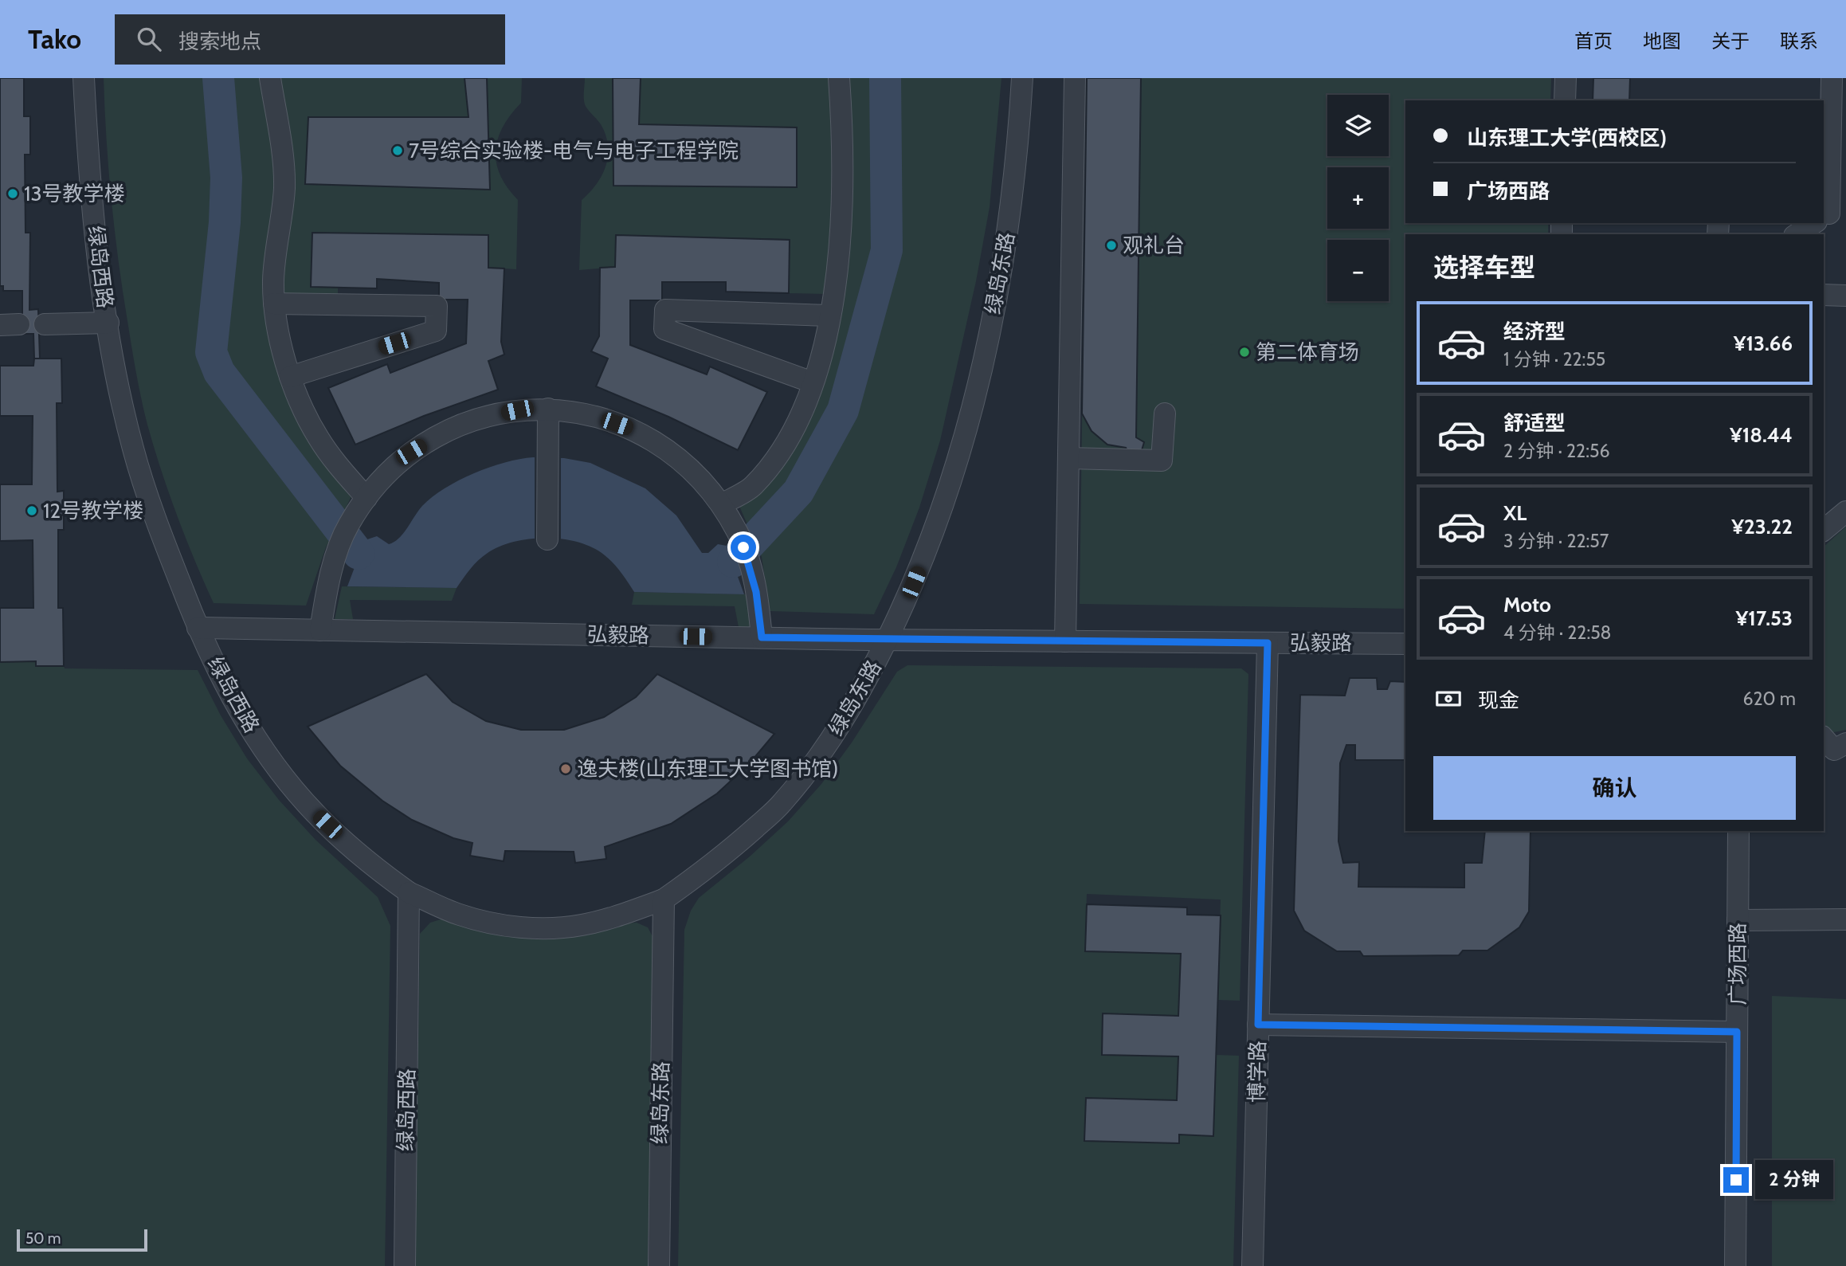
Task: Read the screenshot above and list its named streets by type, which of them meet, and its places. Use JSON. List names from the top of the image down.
{
  "streets": {
    "street": [
      "绿岛西路",
      "绿岛东路",
      "弘毅路",
      "广场西路",
      "博学路"
    ]
  },
  "crossings": [
    ["绿岛西路", "弘毅路"],
    ["绿岛东路", "弘毅路"],
    ["弘毅路", "博学路"]
  ],
  "places": [
    "7号综合实验楼-电气与电子工程学院",
    "13号教学楼",
    "观礼台",
    "第二体育场",
    "12号教学楼",
    "逸夫楼(山东理工大学图书馆)"
  ],
  "scale_bar": "50 m",
  "page": {
    "header": "Tako",
    "search": "搜索地点",
    "nav": [
      "首页",
      "地图",
      "关于",
      "联系"
    ],
    "map_buttons": ["+", "−"],
    "banner": ["山东理工大学(西校区)", "广场西路"],
    "heading": "选择车型",
    "list": [
      {
        "name": "经济型",
        "note": "1 分钟 · 22:55",
        "value": "¥13.66"
      },
      {
        "name": "舒适型",
        "note": "2 分钟 · 22:56",
        "value": "¥18.44"
      },
      {
        "name": "XL",
        "note": "3 分钟 · 22:57",
        "value": "¥23.22"
      },
      {
        "name": "Moto",
        "note": "4 分钟 · 22:58",
        "value": "¥17.53"
      }
    ],
    "pay": ["现金", "620 m"],
    "buttons": "确认",
    "bubble": "2 分钟",
    "scale": "50 m"
  }
}
